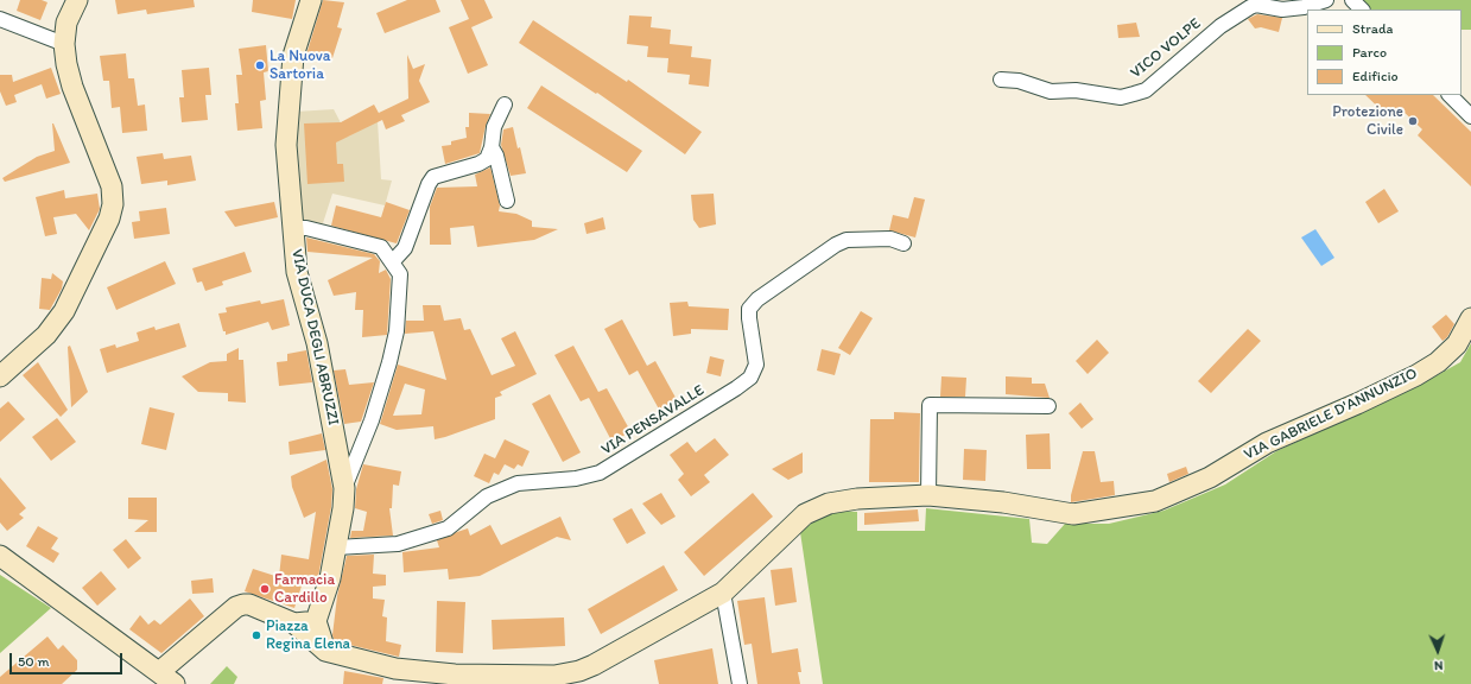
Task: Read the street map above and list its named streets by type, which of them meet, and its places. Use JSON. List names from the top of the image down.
{
  "streets": {
    "main road": ["VIA DUCA DEGLI ABRUZZI", "VIA GABRIELE D'ANNUNZIO"],
    "street": ["VICO VOLPE", "VIA PENSAVALLE"]
  },
  "crossings": [
    ["VIA DUCA DEGLI ABRUZZI", "VIA PENSAVALLE"]
  ],
  "places": [
    "La Nuova Sartoria",
    "Protezione Civile",
    "Farmacia Cardillo",
    "Piazza Regina Elena"
  ],
  "legend": ["Strada", "Parco", "Edificio"],
  "scale_bar": "50 m",
  "north": "bottom"
}
